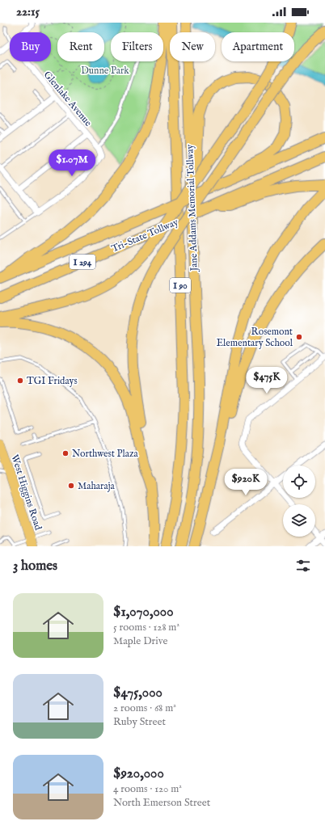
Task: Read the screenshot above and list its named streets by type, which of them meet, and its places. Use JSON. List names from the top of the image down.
{
  "streets": {
    "highway": [
      "Jane Addams Memorial Tollway",
      "Tri-State Tollway",
      "I 294",
      "I 90"
    ],
    "main road": ["West Higgins Road"],
    "street": ["Glenlake Avenue"]
  },
  "parks": ["Dunne Park"],
  "places": [
    "Rosemont Elementary School",
    "TGI Fridays",
    "Northwest Plaza",
    "Maharaja"
  ],
  "page": {
    "status": "22:15",
    "chip": [
      "Buy",
      "Rent",
      "Filters",
      "New",
      "Apartment"
    ],
    "price": ["$1.07M", "$475K", "$920K"],
    "heading": "3 homes",
    "list": [
      {
        "name": "$1,070,000",
        "note": "5 rooms · 128 m² · Maple Drive"
      },
      {
        "name": "$475,000",
        "note": "2 rooms · 68 m² · Ruby Street"
      },
      {
        "name": "$920,000",
        "note": "4 rooms · 120 m² · North Emerson Street"
      }
    ]
  }
}
